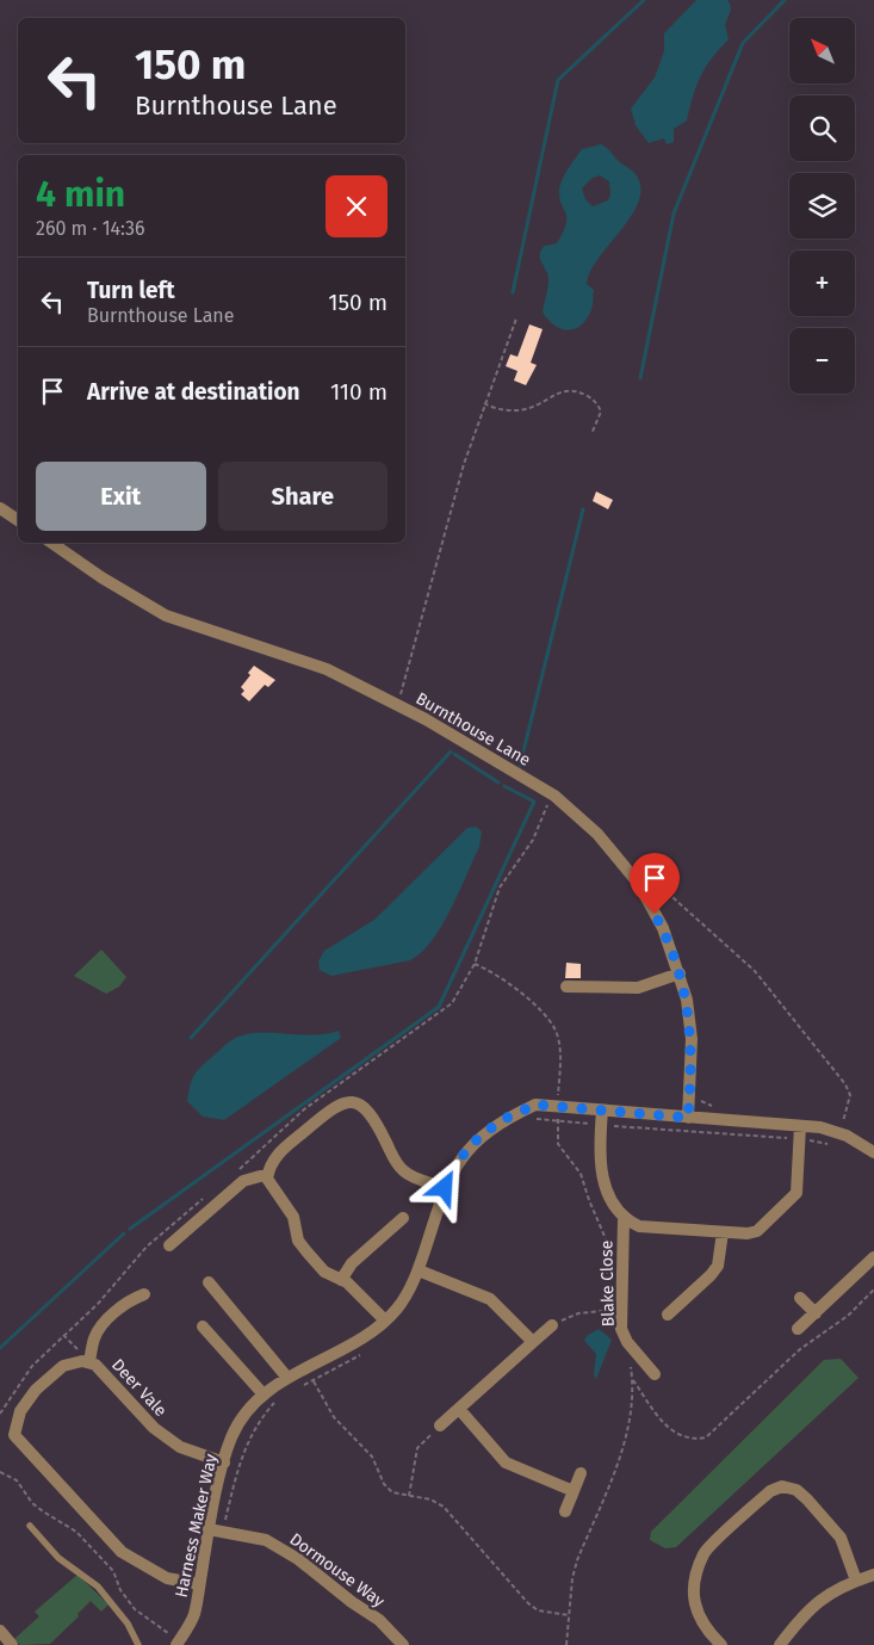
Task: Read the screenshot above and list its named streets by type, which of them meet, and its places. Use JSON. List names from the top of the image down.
{
  "streets": {
    "street": [
      "Burnthouse Lane",
      "Blake Close",
      "Deer Vale",
      "Harness Maker Way",
      "Dormouse Way"
    ]
  },
  "crossings": [
    ["Burnthouse Lane", "Harness Maker Way"],
    ["Deer Vale", "Harness Maker Way"],
    ["Harness Maker Way", "Dormouse Way"]
  ],
  "north": "top left",
  "page": {
    "map_buttons": ["+", "−"],
    "turn": ["150 m", "Burnthouse Lane"],
    "heading": ["4 min", "260 m · 14:36"],
    "list": [
      {
        "name": "Turn left",
        "note": "Burnthouse Lane",
        "value": "150 m"
      },
      {
        "name": "Arrive at destination",
        "value": "110 m"
      }
    ],
    "buttons": ["Exit", "Share"]
  }
}
